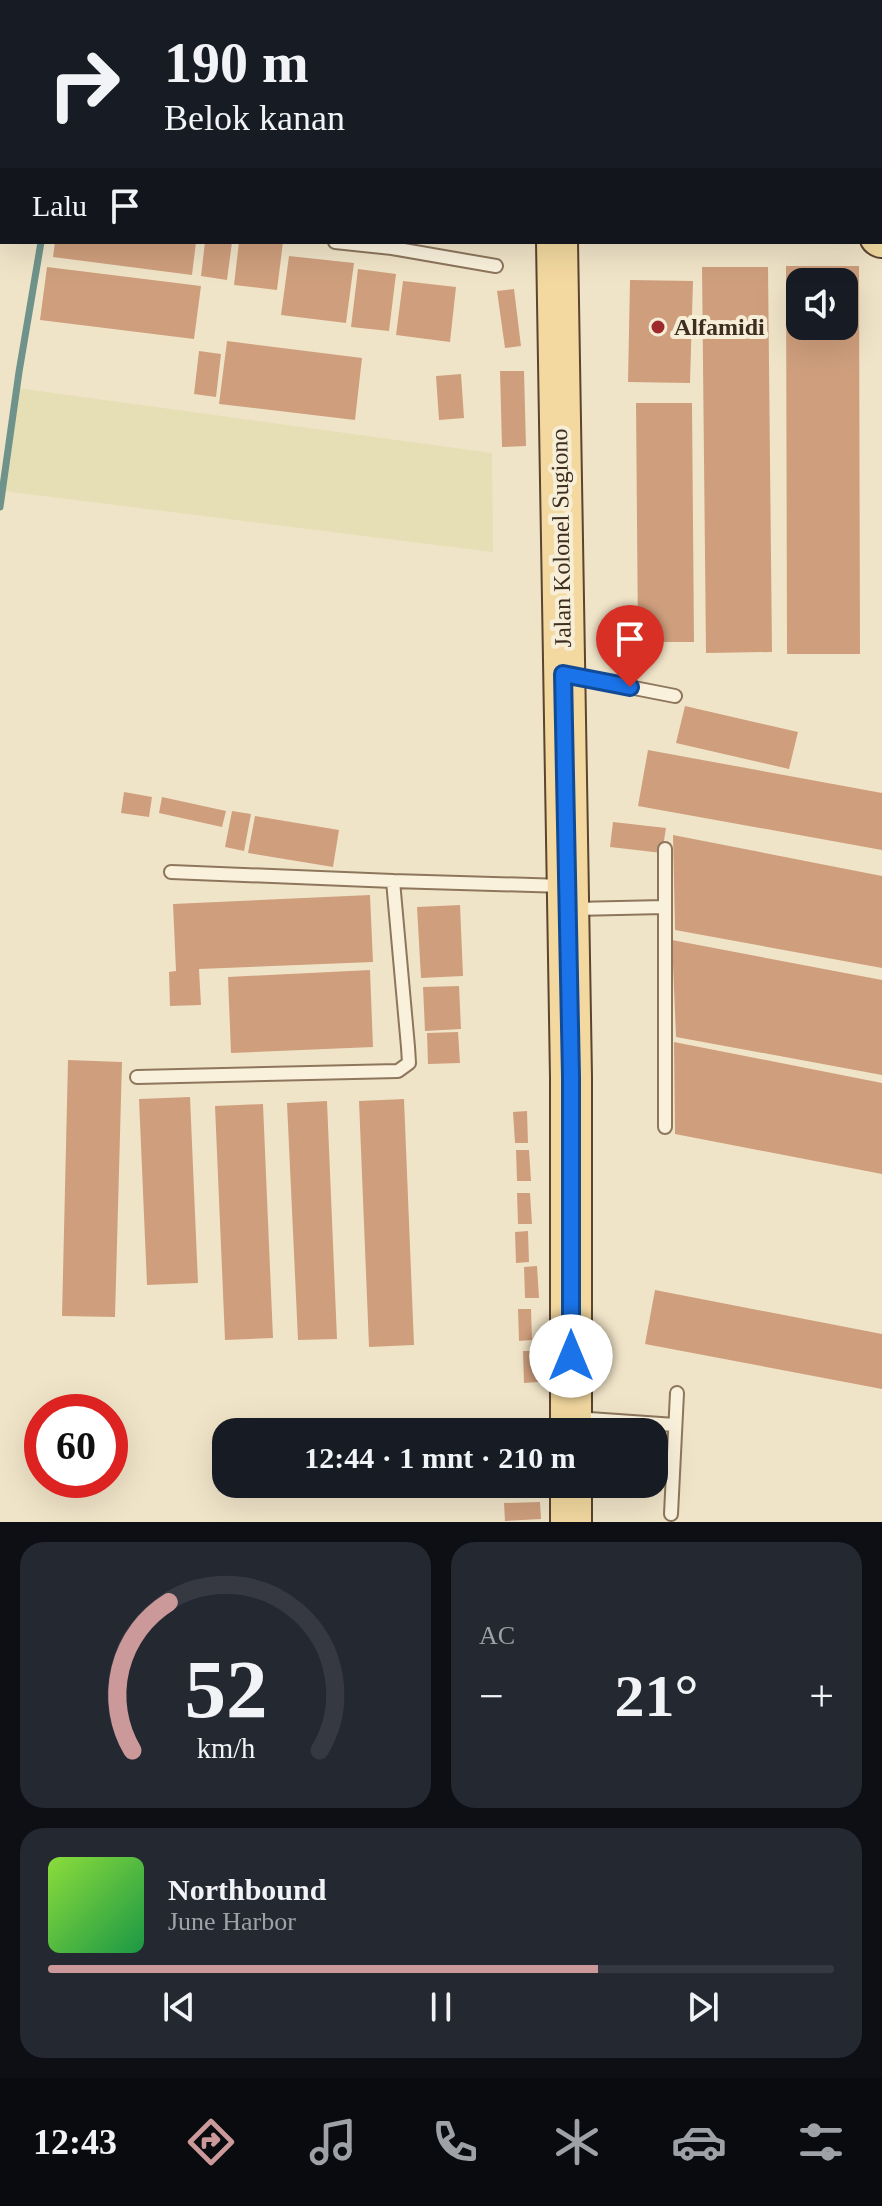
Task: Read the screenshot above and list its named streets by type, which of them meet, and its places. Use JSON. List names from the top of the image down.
{
  "streets": {
    "main road": ["Jalan Kolonel Sugiono"]
  },
  "places": ["Alfamidi"],
  "page": {
    "turn": ["190 m", "Belok kanan"],
    "then": "Lalu",
    "limit": "60",
    "trip": "12:44 · 1 mnt · 210 m",
    "tile": "AC",
    "heat": ["−", "21°", "+"],
    "song": ["Northbound", "June Harbor"],
    "tabs": "12:43",
    "gauge": ["52", "km/h"]
  }
}
